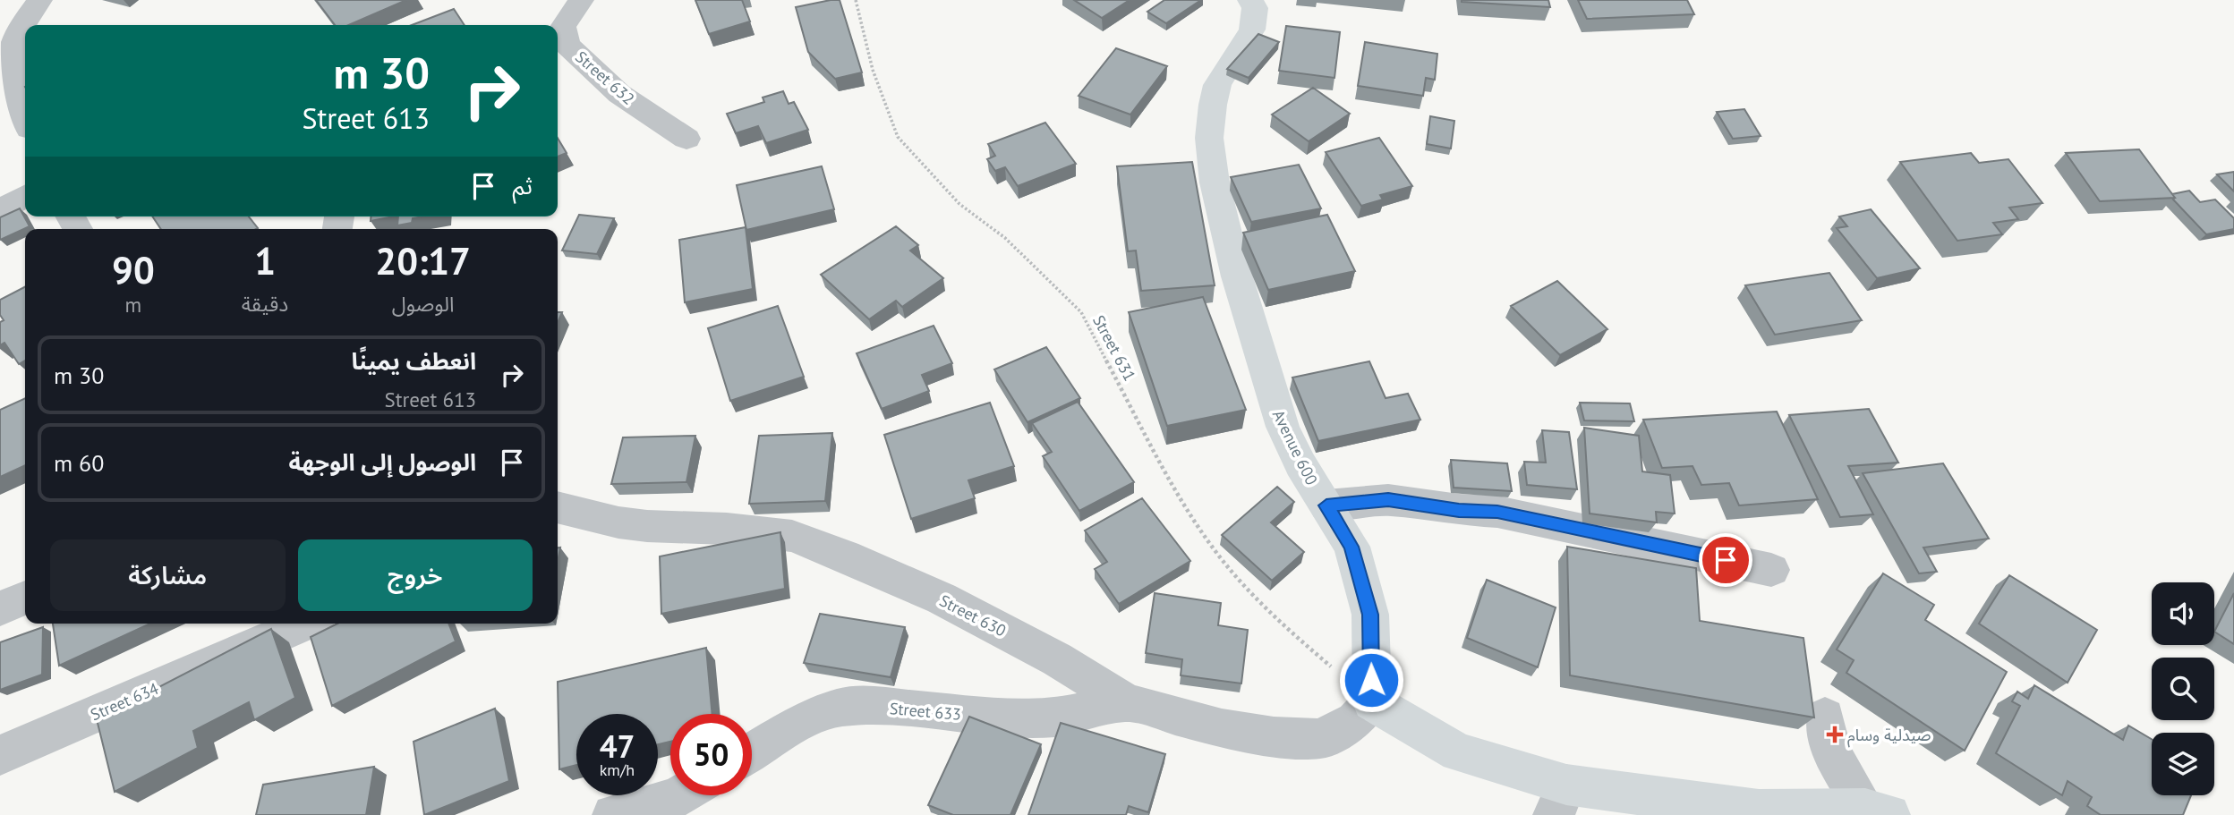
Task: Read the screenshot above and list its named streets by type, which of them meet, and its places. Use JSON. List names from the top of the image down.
{
  "streets": {
    "main road": ["Avenue 600"],
    "street": [
      "Street 632",
      "Street 630",
      "Street 634",
      "Street 633"
    ],
    "path": ["Street 631"]
  },
  "crossings": [
    ["Street 631", "Avenue 600"],
    ["Street 631", "Street 630"],
    ["Avenue 600", "Street 630"],
    ["Street 630", "Street 633"]
  ],
  "places": {
    "health": ["صيدلية وسام"]
  },
  "page": {
    "turn": ["30 m", "Street 613"],
    "then": "ثم",
    "eta": [
      "20:17",
      "الوصول",
      "1",
      "دقيقة",
      "90",
      "m"
    ],
    "list": [
      {
        "name": "انعطف يمينًا",
        "note": "Street 613",
        "value": "30 m"
      },
      {
        "name": "الوصول إلى الوجهة",
        "value": "60 m"
      }
    ],
    "buttons": ["خروج", "مشاركة"],
    "speed": "47 km/h",
    "limit": "50"
  }
}
